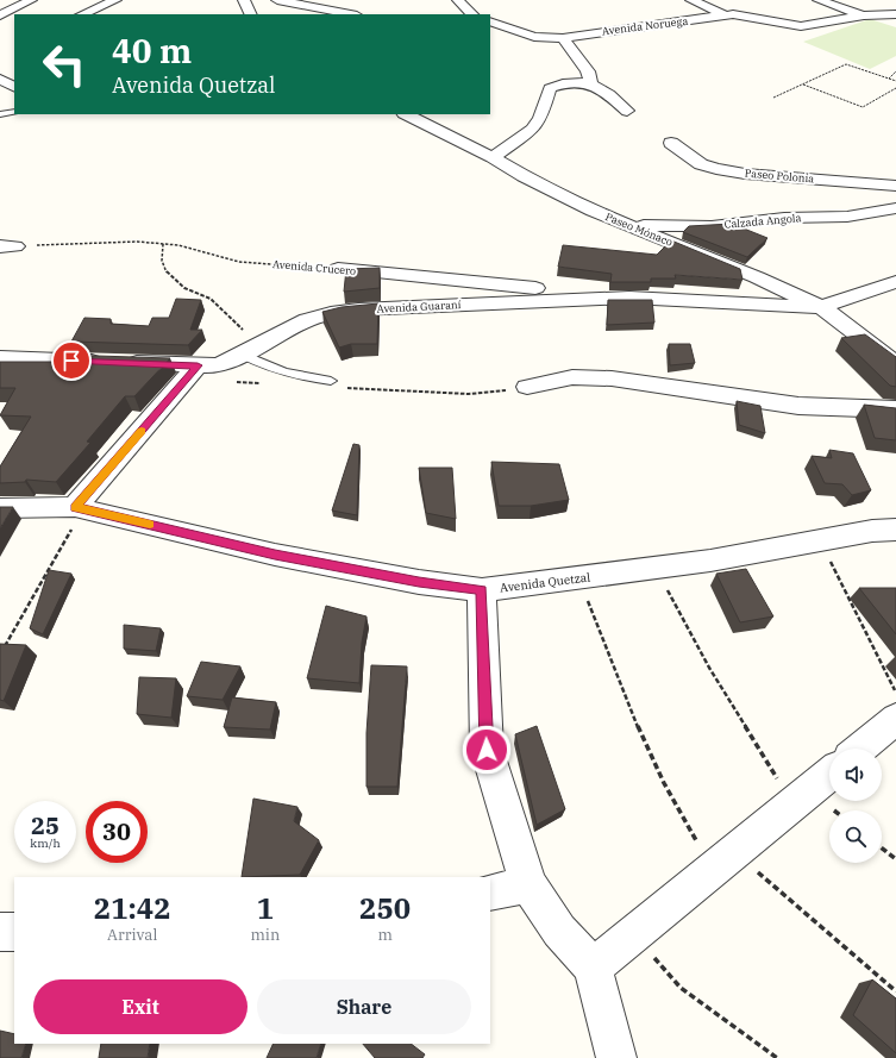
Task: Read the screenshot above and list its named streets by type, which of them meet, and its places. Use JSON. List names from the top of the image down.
{
  "streets": {
    "street": [
      "Avenida Noruega",
      "Paseo Polonia",
      "Calzada Angola",
      "Paseo Mónaco",
      "Avenida Crucero",
      "Avenida Guaraní",
      "Avenida Quetzal"
    ]
  },
  "crossings": [
    ["Calzada Angola", "Paseo Mónaco"],
    ["Paseo Mónaco", "Avenida Guaraní"],
    ["Avenida Crucero", "Avenida Guaraní"]
  ],
  "page": {
    "turn": ["40 m", "Avenida Quetzal"],
    "speed": "25 km/h",
    "limit": "30",
    "eta": [
      "21:42",
      "Arrival",
      "1",
      "min",
      "250",
      "m"
    ],
    "buttons": ["Exit", "Share"]
  }
}
